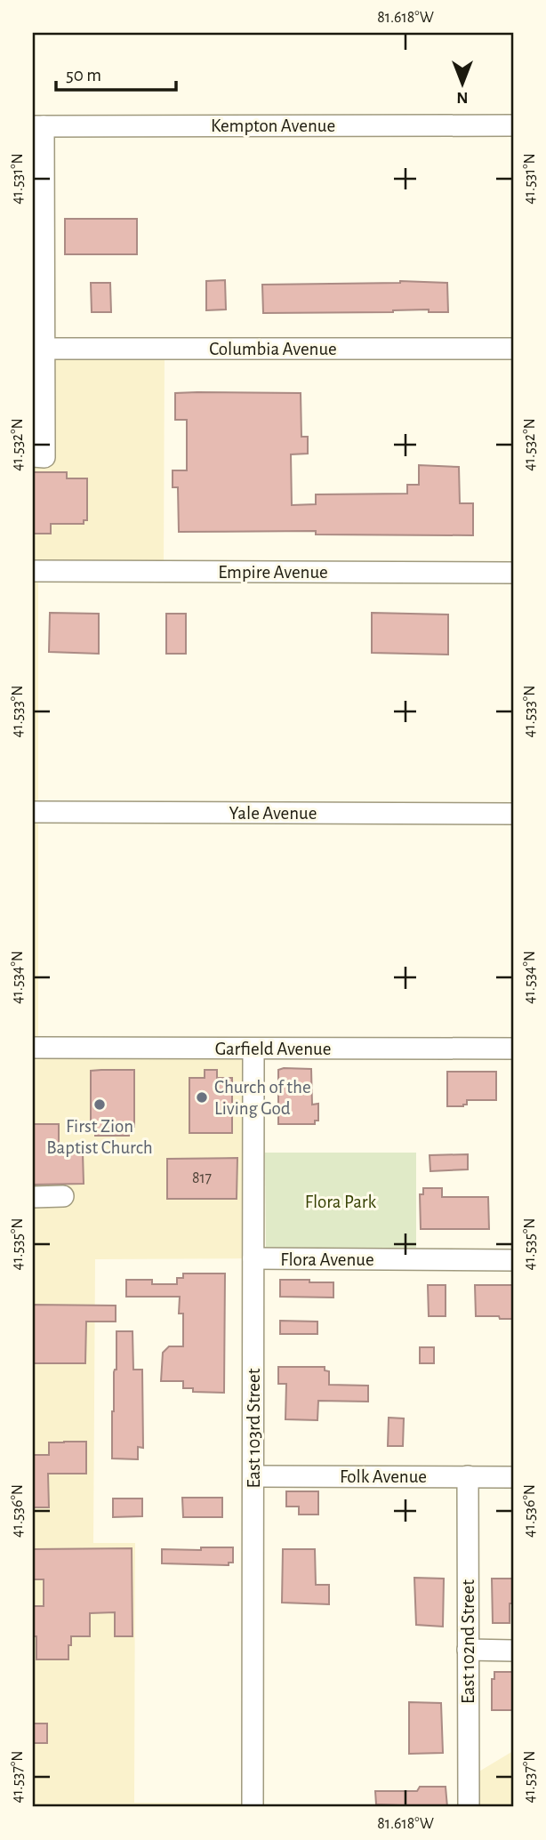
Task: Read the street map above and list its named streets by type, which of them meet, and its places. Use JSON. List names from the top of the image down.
{
  "streets": {
    "street": [
      "Kempton Avenue",
      "Columbia Avenue",
      "Empire Avenue",
      "Yale Avenue",
      "Garfield Avenue",
      "Flora Avenue",
      "East 103rd Street",
      "Folk Avenue",
      "East 102nd Street"
    ]
  },
  "crossings": [
    ["Garfield Avenue", "East 103rd Street"],
    ["Flora Avenue", "East 103rd Street"],
    ["East 103rd Street", "Folk Avenue"],
    ["Folk Avenue", "East 102nd Street"]
  ],
  "parks": ["Flora Park"],
  "places": ["Church of the Living God", "First Zion Baptist Church"],
  "house_numbers": ["817"],
  "scale_bar": "50 m",
  "north": "bottom",
  "coordinates": [
    "81.618°W",
    "41.531°N",
    "41.532°N",
    "41.533°N",
    "41.534°N",
    "41.535°N",
    "41.536°N",
    "41.537°N"
  ]
}
